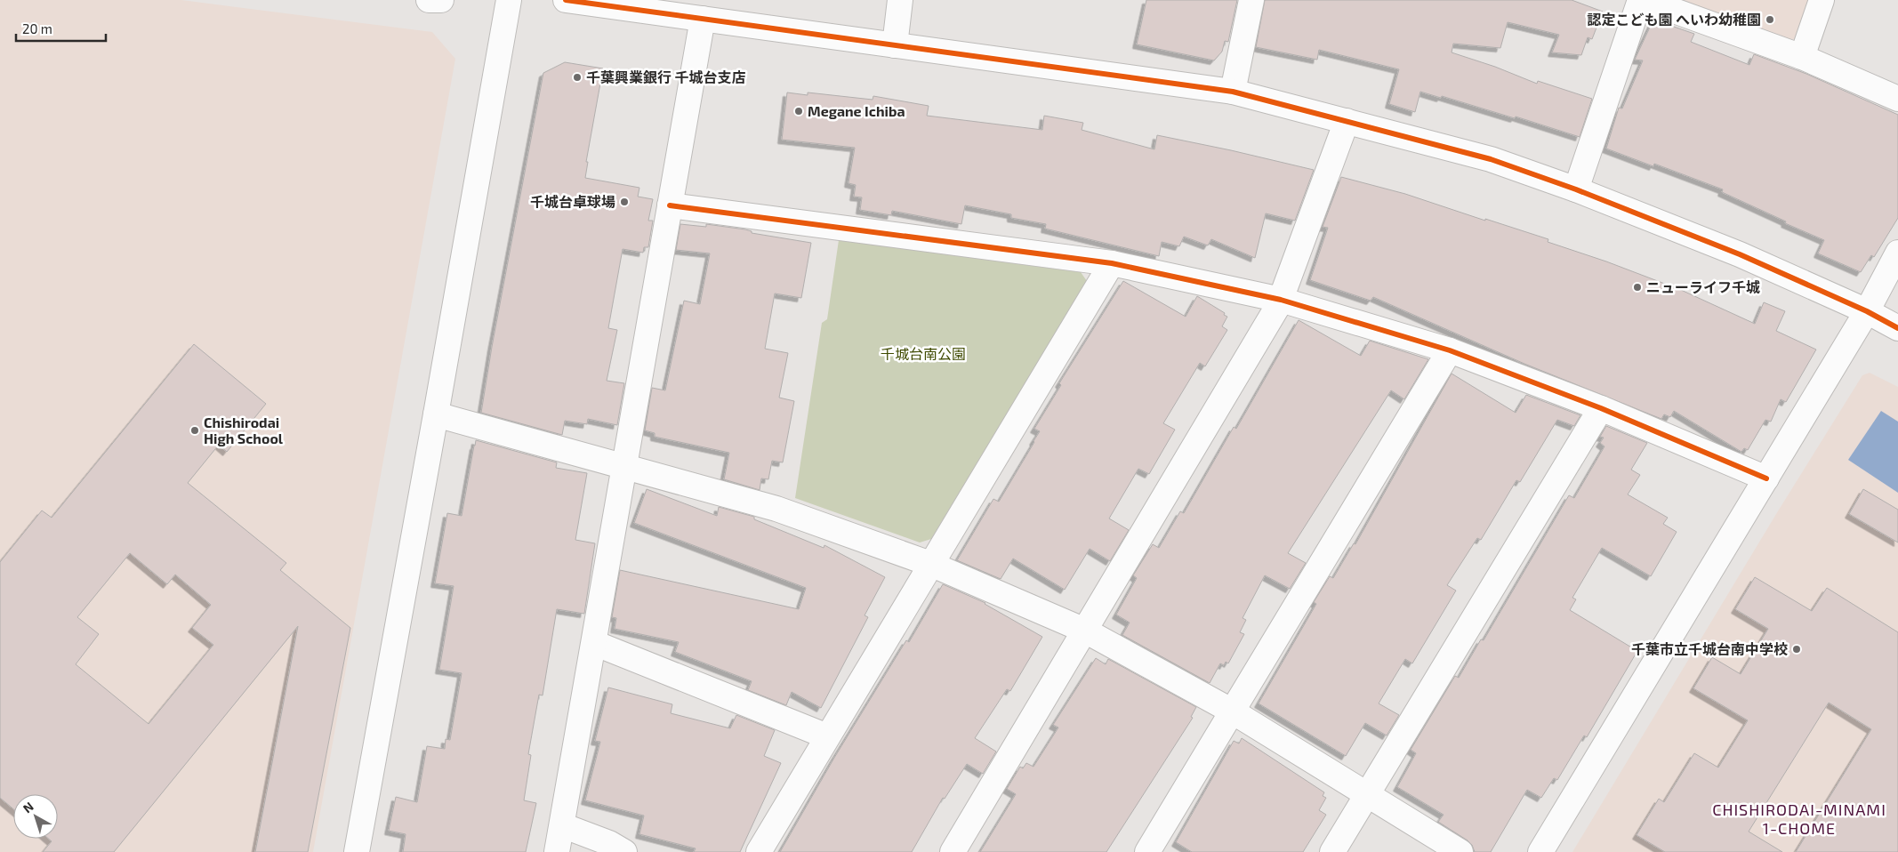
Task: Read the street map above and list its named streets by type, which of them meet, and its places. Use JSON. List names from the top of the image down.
{
  "districts": ["CHISHIRODAI-MINAMI 1-CHOME"],
  "parks": ["千城台南公園"],
  "places": [
    "認定こども園 へいわ幼稚園",
    "千葉興業銀行 千城台支店",
    "Megane Ichiba",
    "千城台卓球場",
    "ニューライフ千城",
    "Chishirodai High School",
    "千葉市立千城台南中学校"
  ],
  "scale_bar": "20 m",
  "north": "top left"
}
